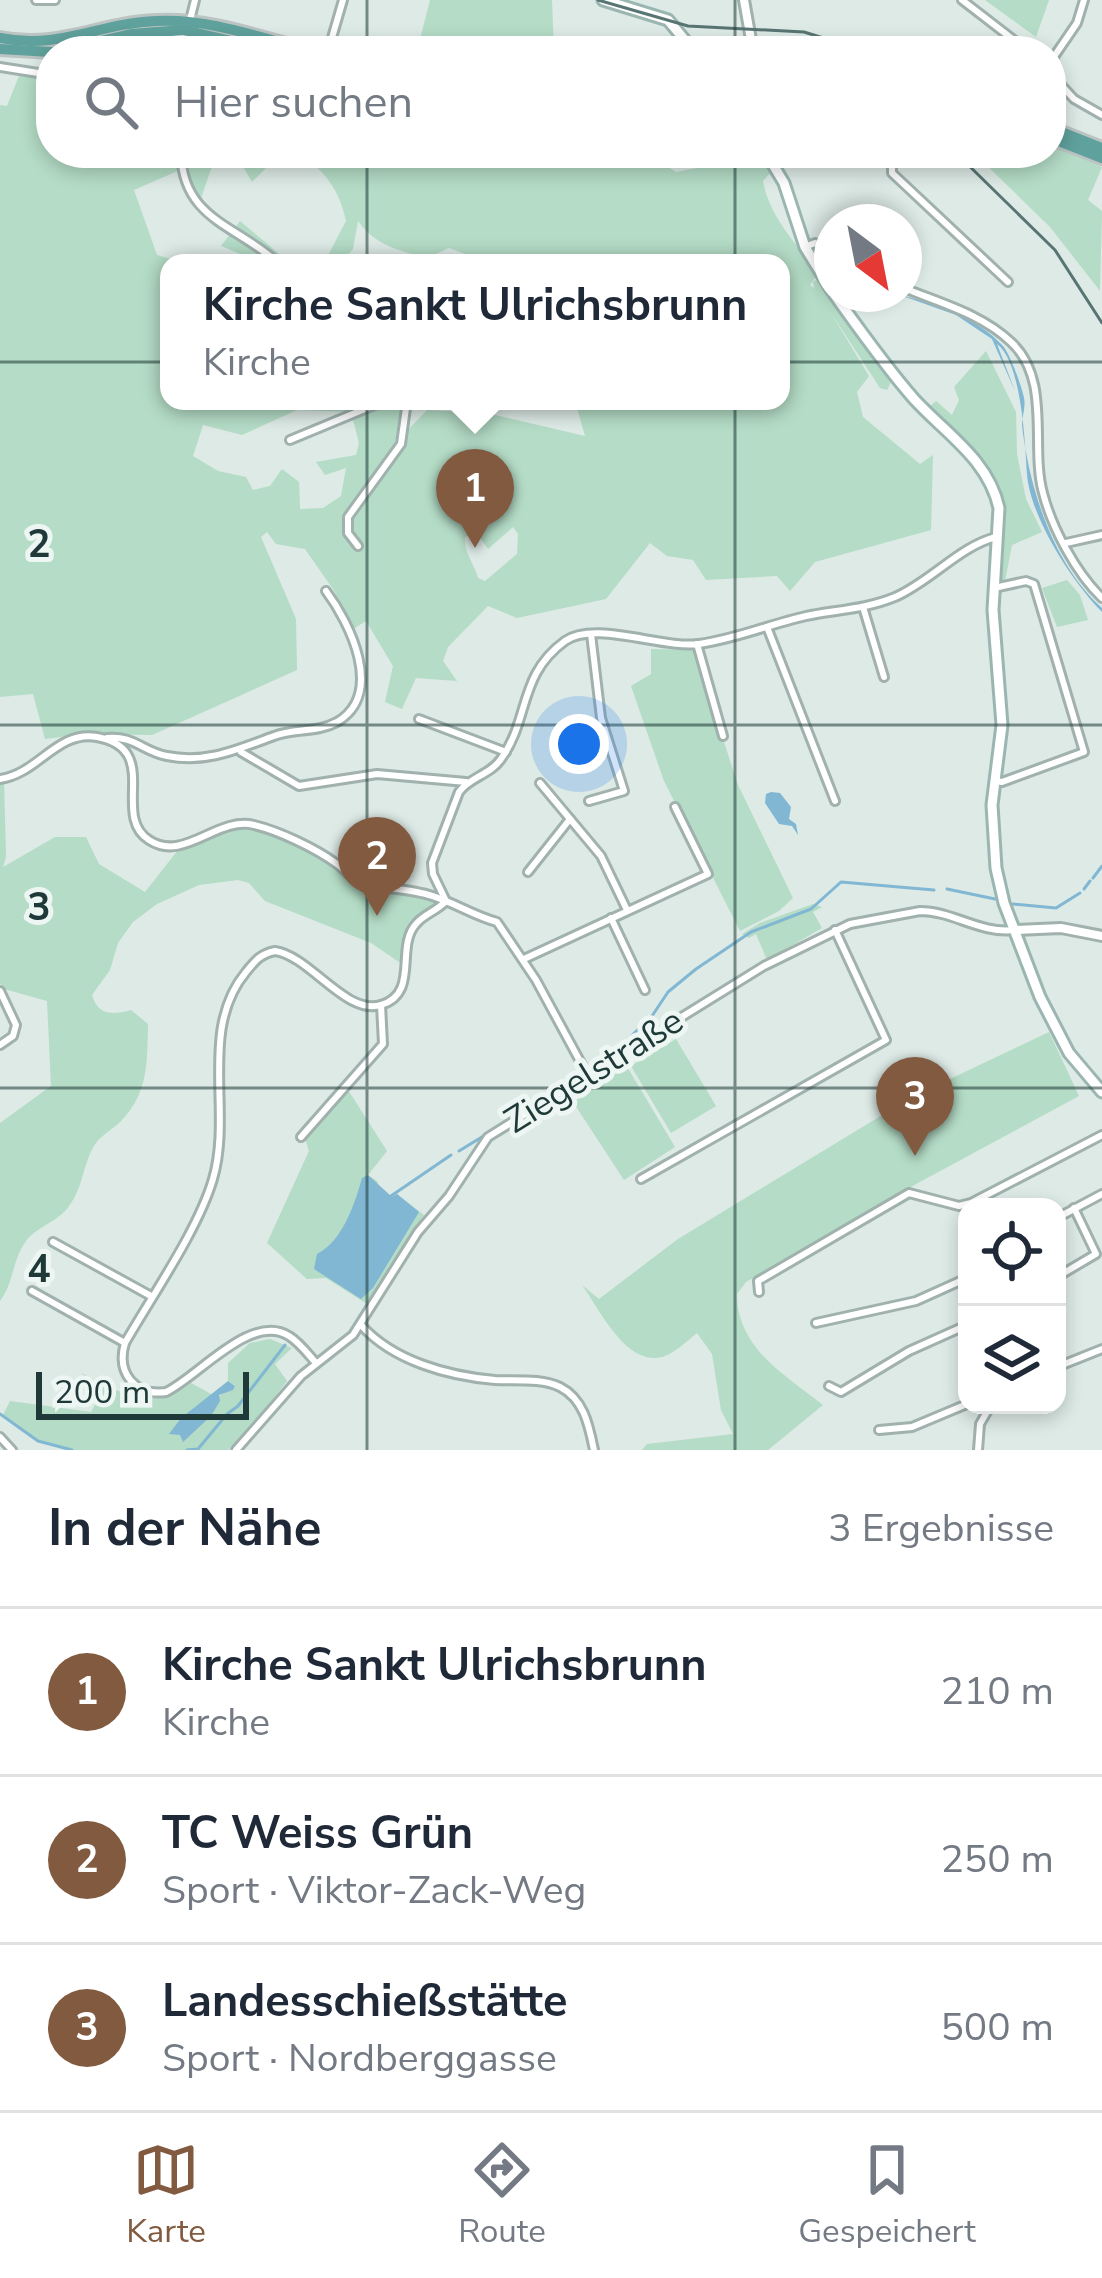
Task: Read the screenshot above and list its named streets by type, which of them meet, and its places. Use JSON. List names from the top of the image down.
{
  "streets": {
    "street": ["Ziegelstraße"]
  },
  "scale_bar": "200 m",
  "north": "bottom right",
  "page": {
    "search": "Hier suchen",
    "popup": ["Kirche Sankt Ulrichsbrunn", "Kirche"],
    "pins": ["1", "2", "3"],
    "scale": "200 m",
    "heading": ["In der Nähe", "3 Ergebnisse"],
    "list": [
      {
        "mark": "1",
        "name": "Kirche Sankt Ulrichsbrunn",
        "note": "Kirche",
        "value": "210 m"
      },
      {
        "mark": "2",
        "name": "TC Weiss Grün",
        "note": "Sport · Viktor-Zack-Weg",
        "value": "250 m"
      },
      {
        "mark": "3",
        "name": "Landesschießstätte",
        "note": "Sport · Nordberggasse",
        "value": "500 m"
      }
    ],
    "nav": ["Karte", "Route", "Gespeichert"]
  },
  "grid": {
    "rows": ["2", "3", "4"]
  }
}
